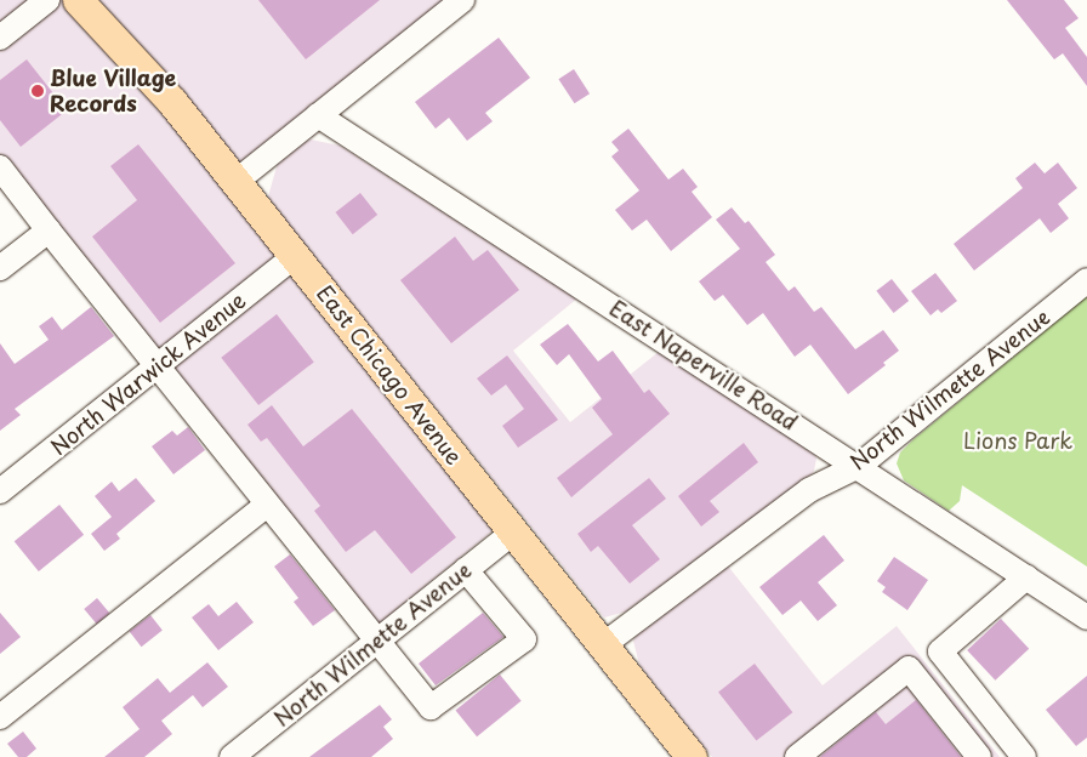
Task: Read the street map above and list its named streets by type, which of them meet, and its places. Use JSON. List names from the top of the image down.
{
  "streets": {
    "main road": ["East Chicago Avenue"],
    "street": ["East Naperville Road", "North Warwick Avenue", "North Wilmette Avenue"]
  },
  "crossings": [
    ["East Naperville Road", "North Wilmette Avenue"],
    ["North Warwick Avenue", "East Chicago Avenue"],
    ["East Chicago Avenue", "North Wilmette Avenue"]
  ],
  "parks": ["Lions Park"],
  "places": ["Blue Village Records"]
}
